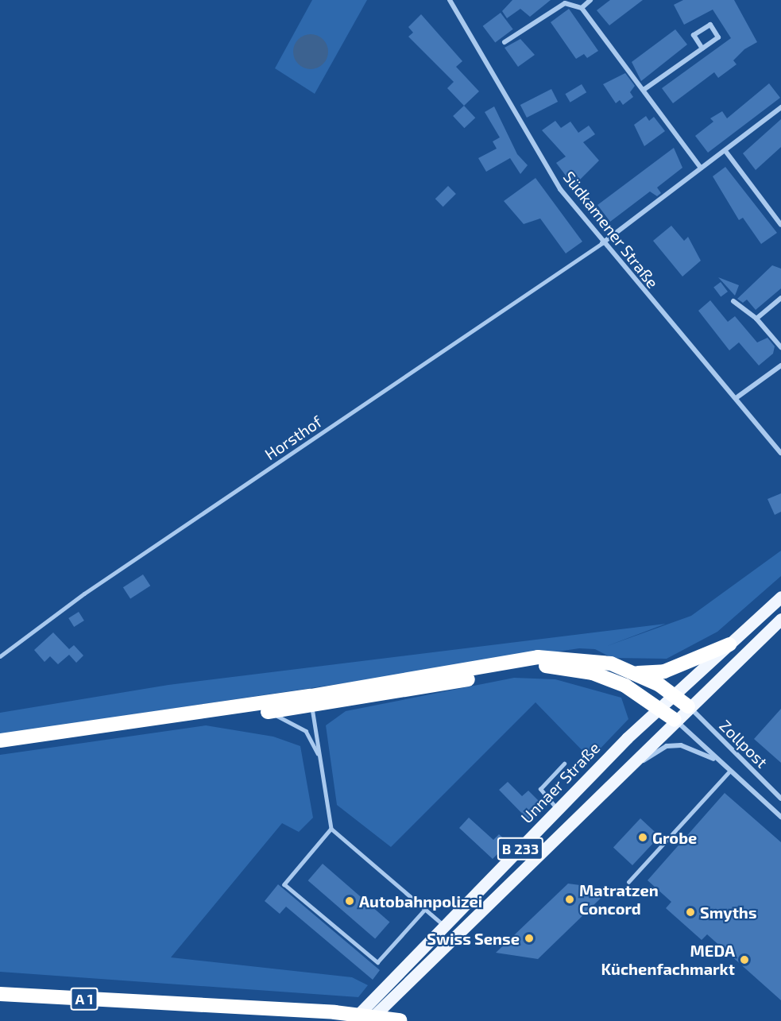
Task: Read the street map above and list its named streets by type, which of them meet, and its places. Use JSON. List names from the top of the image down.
{
  "streets": {
    "highway": ["A 1"],
    "main road": ["Unnaer Straße", "B 233"],
    "street": ["Südkamener Straße", "Zollpost"],
    "lane": ["Horsthof"]
  },
  "crossings": [
    ["Südkamener Straße", "Horsthof"],
    ["Zollpost", "B 233"]
  ],
  "places": [
    "Grobe",
    "Matratzen Concord",
    "Autobahnpolizei",
    "Smyths",
    "Swiss Sense",
    "MEDA Küchenfachmarkt"
  ]
}
